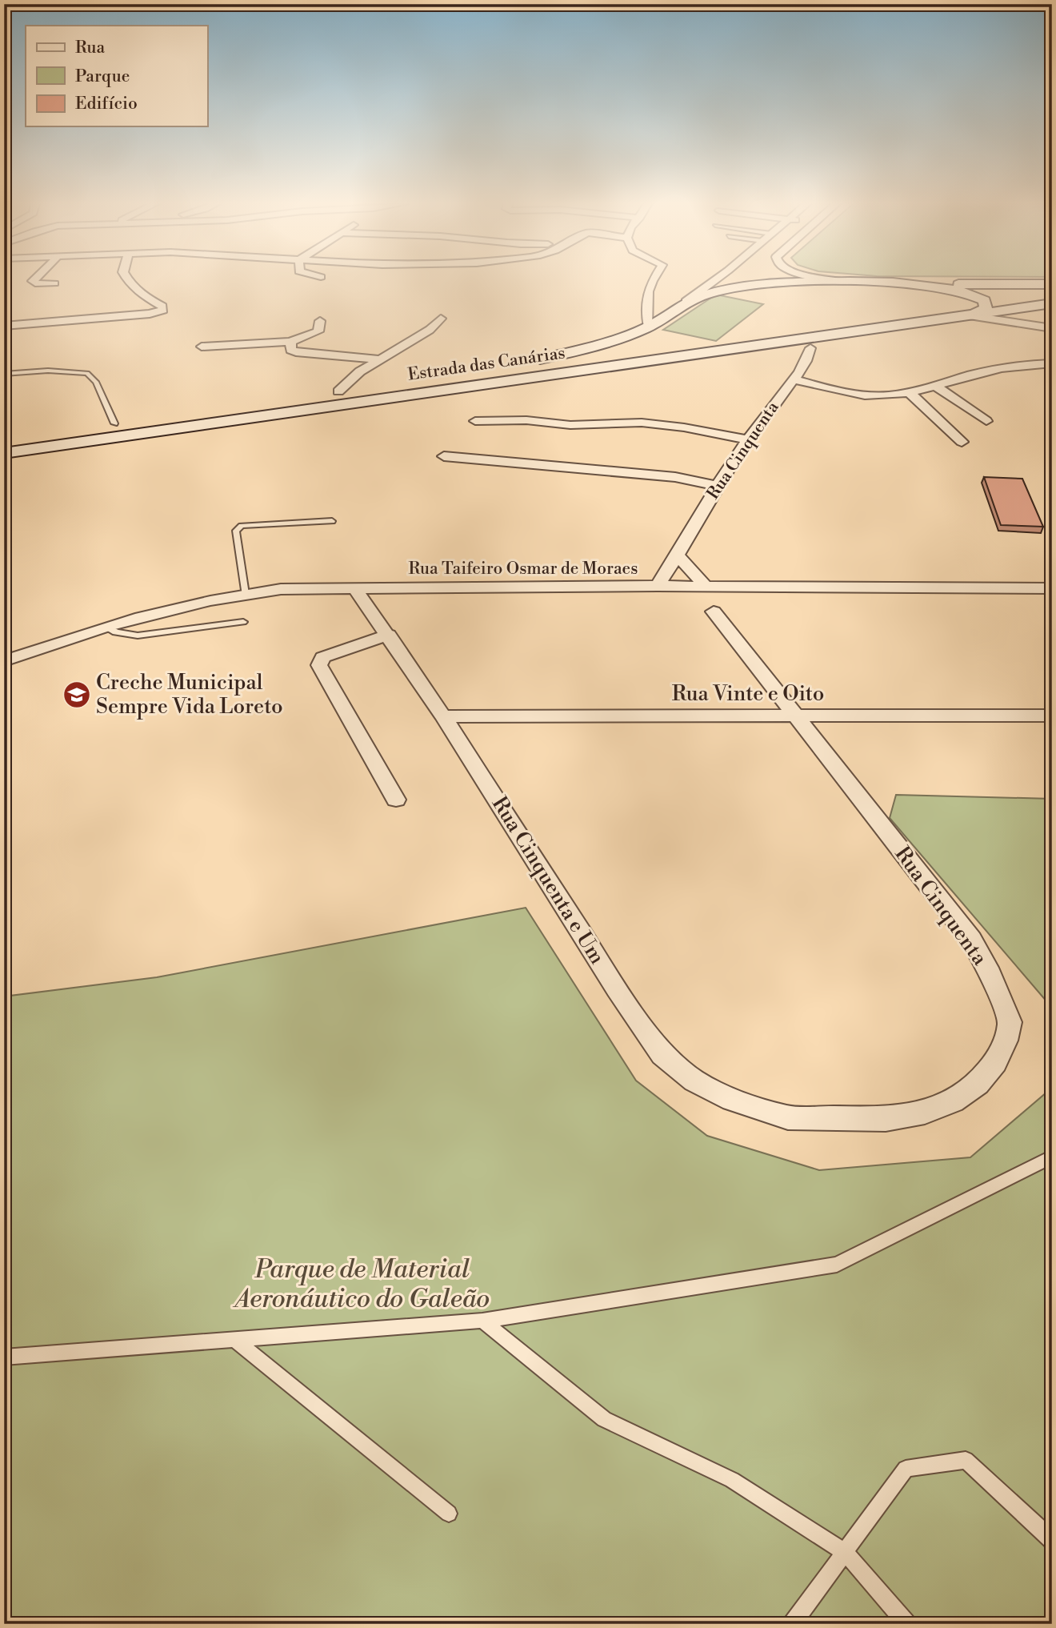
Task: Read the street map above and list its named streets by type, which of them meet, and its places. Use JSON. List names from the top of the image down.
{
  "streets": {
    "main road": ["Estrada das Canárias"],
    "street": [
      "Rua Cinquenta",
      "Rua Taifeiro Osmar de Moraes",
      "Rua Vinte e Oito",
      "Rua Cinquenta e Um"
    ]
  },
  "crossings": [
    ["Rua Cinquenta", "Rua Taifeiro Osmar de Moraes"],
    ["Rua Cinquenta", "Rua Vinte e Oito"],
    ["Rua Cinquenta", "Rua Cinquenta e Um"],
    ["Rua Taifeiro Osmar de Moraes", "Rua Cinquenta e Um"],
    ["Rua Vinte e Oito", "Rua Cinquenta e Um"]
  ],
  "parks": ["Parque de Material Aeronáutico do Galeão"],
  "places": {
    "school or university": ["Creche Municipal Sempre Vida Loreto"]
  },
  "legend": ["Rua", "Parque", "Edifício"]
}
